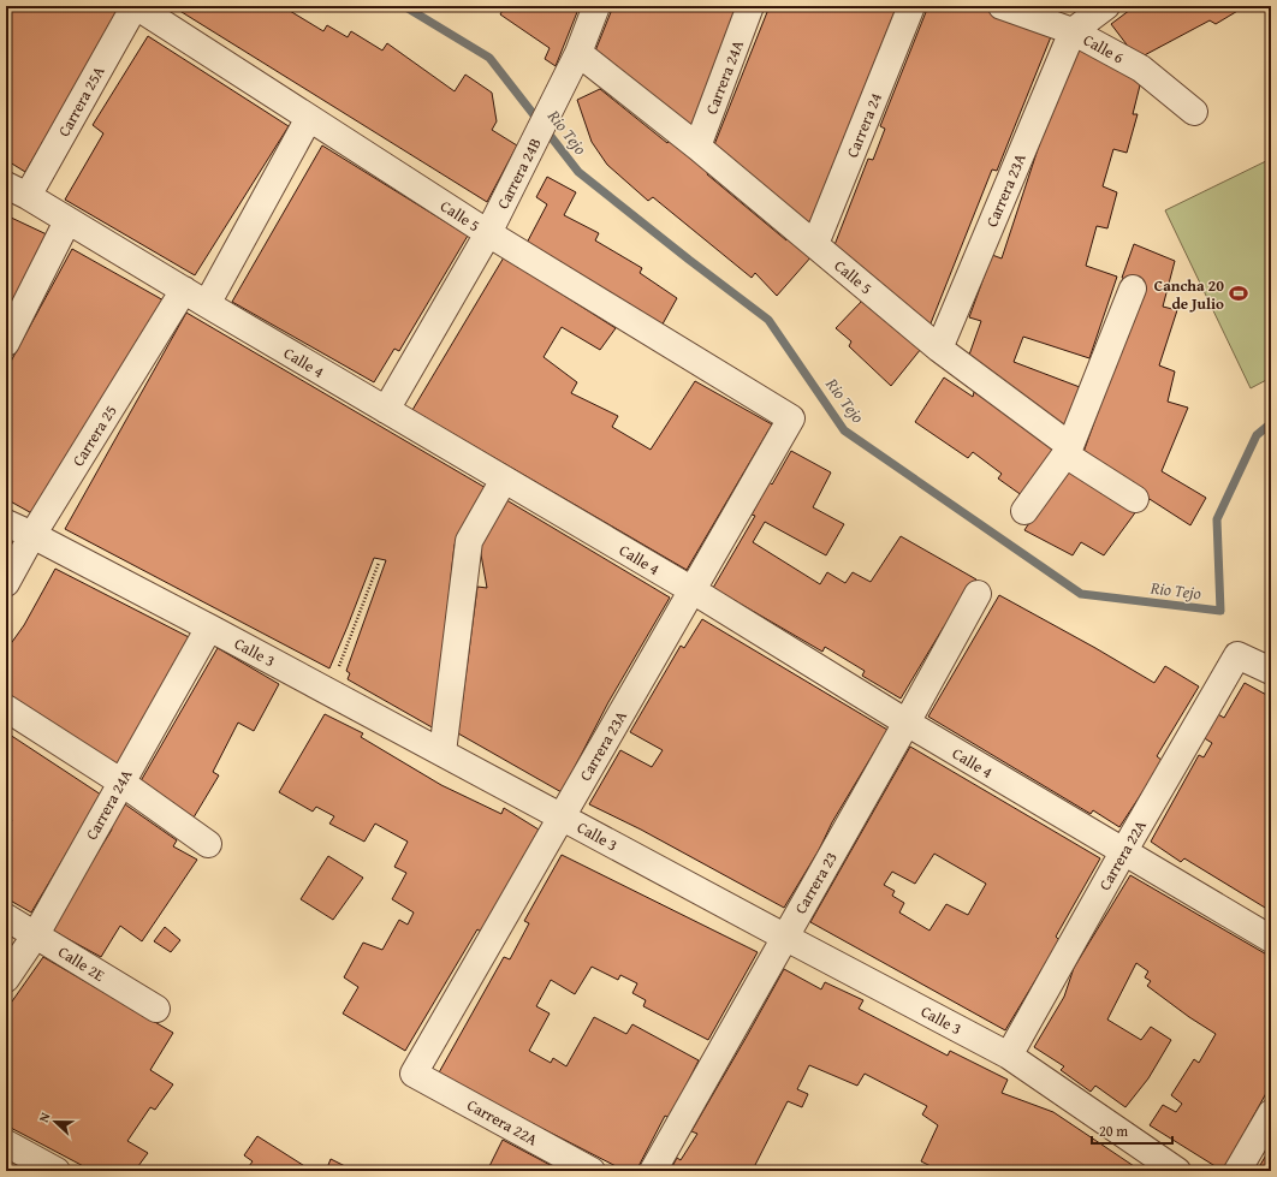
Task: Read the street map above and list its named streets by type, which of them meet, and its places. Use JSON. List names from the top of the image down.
{
  "streets": {
    "street": [
      "Calle 6",
      "Carrera 24A",
      "Carrera 25A",
      "Carrera 24",
      "Carrera 24B",
      "Carrera 23A",
      "Calle 5",
      "Calle 4",
      "Carrera 25",
      "Calle 3",
      "Carrera 22A",
      "Carrera 23",
      "Calle 2E"
    ]
  },
  "crossings": [
    ["Calle 6", "Carrera 23A"],
    ["Carrera 24A", "Calle 5"],
    ["Carrera 24A", "Calle 3"],
    ["Carrera 24A", "Calle 2E"],
    ["Carrera 25A", "Calle 5"],
    ["Carrera 25A", "Calle 4"],
    ["Carrera 24", "Calle 5"],
    ["Carrera 24B", "Calle 5"],
    ["Carrera 24B", "Calle 4"],
    ["Carrera 23A", "Calle 5"],
    ["Carrera 23A", "Calle 4"],
    ["Carrera 23A", "Calle 3"],
    ["Carrera 23A", "Carrera 22A"],
    ["Calle 4", "Carrera 25"],
    ["Calle 4", "Carrera 22A"],
    ["Calle 4", "Carrera 23"],
    ["Carrera 25", "Calle 3"],
    ["Calle 3", "Carrera 22A"],
    ["Calle 3", "Carrera 23"]
  ],
  "water": ["Rio Tejo"],
  "places": {
    "sports": ["Cancha 20 de Julio"]
  },
  "scale_bar": "20 m",
  "north": "left"
}
